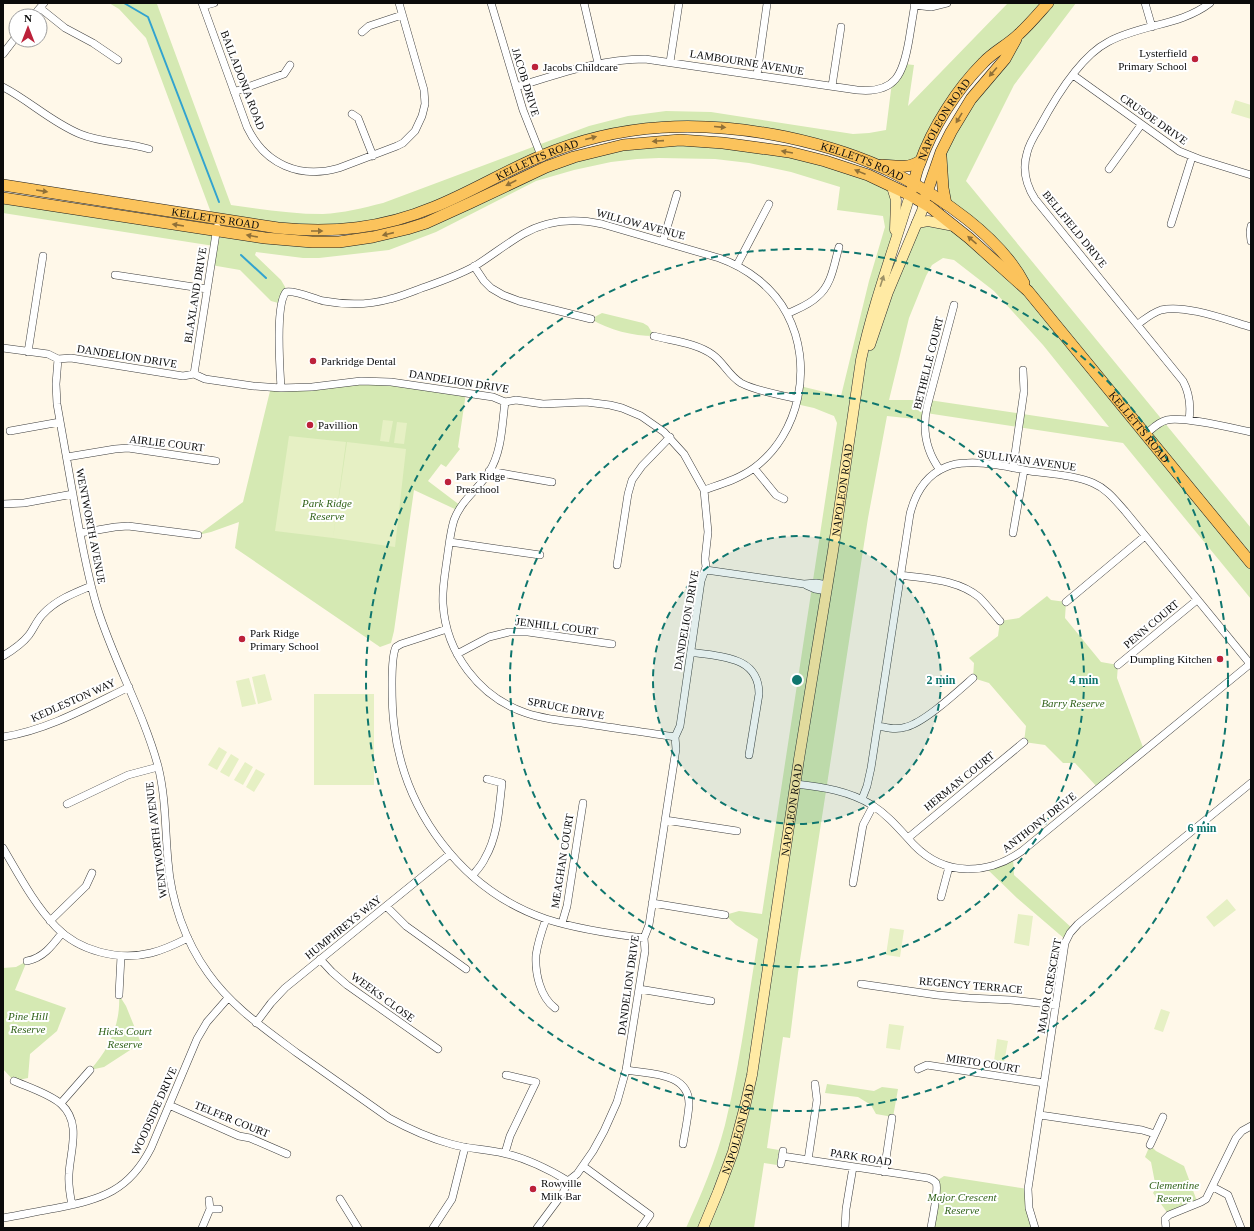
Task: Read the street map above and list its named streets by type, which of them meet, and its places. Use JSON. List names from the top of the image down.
{
  "streets": {
    "main road": ["NAPOLEON ROAD", "KELLETTS ROAD"],
    "street": [
      "LAMBOURNE AVENUE",
      "BALLADONIA ROAD",
      "JACOB DRIVE",
      "CRUSOE DRIVE",
      "WILLOW AVENUE",
      "BELLFIELD DRIVE",
      "BLAXLAND DRIVE",
      "DANDELION DRIVE",
      "BETHELLE COURT",
      "AIRLIE COURT",
      "SULLIVAN AVENUE",
      "WENTWORTH AVENUE",
      "PENN COURT",
      "JENHILL COURT",
      "KEDLESTON WAY",
      "SPRUCE DRIVE",
      "HERMAN COURT",
      "ANTHONY DRIVE",
      "MEAGHAN COURT",
      "HUMPHREYS WAY",
      "REGENCY TERRACE",
      "MAJOR CRESCENT",
      "WEEKS CLOSE",
      "MIRTO COURT",
      "WOODSIDE DRIVE",
      "TELFER COURT",
      "PARK ROAD"
    ]
  },
  "crossings": [
    ["LAMBOURNE AVENUE", "JACOB DRIVE"],
    ["JACOB DRIVE", "KELLETTS ROAD"],
    ["CRUSOE DRIVE", "BELLFIELD DRIVE"],
    ["NAPOLEON ROAD", "KELLETTS ROAD"],
    ["NAPOLEON ROAD", "ANTHONY DRIVE"],
    ["KELLETTS ROAD", "BLAXLAND DRIVE"],
    ["WILLOW AVENUE", "DANDELION DRIVE"],
    ["BLAXLAND DRIVE", "DANDELION DRIVE"],
    ["DANDELION DRIVE", "WENTWORTH AVENUE"],
    ["DANDELION DRIVE", "SPRUCE DRIVE"],
    ["BETHELLE COURT", "SULLIVAN AVENUE"],
    ["AIRLIE COURT", "WENTWORTH AVENUE"],
    ["SULLIVAN AVENUE", "PENN COURT"],
    ["SULLIVAN AVENUE", "ANTHONY DRIVE"],
    ["WENTWORTH AVENUE", "KEDLESTON WAY"],
    ["WENTWORTH AVENUE", "HUMPHREYS WAY"],
    ["WENTWORTH AVENUE", "WOODSIDE DRIVE"],
    ["JENHILL COURT", "SPRUCE DRIVE"],
    ["HERMAN COURT", "ANTHONY DRIVE"],
    ["HUMPHREYS WAY", "WEEKS CLOSE"],
    ["REGENCY TERRACE", "MAJOR CRESCENT"],
    ["MAJOR CRESCENT", "MIRTO COURT"],
    ["WOODSIDE DRIVE", "TELFER COURT"]
  ],
  "parks": [
    "Park Ridge Reserve",
    "Barry Reserve",
    "Pine Hill Reserve",
    "Hicks Court Reserve",
    "Clementine Reserve",
    "Major Crescent Reserve"
  ],
  "places": [
    "Lysterfield Primary School",
    "Jacobs Childcare",
    "Parkridge Dental",
    "Pavillion",
    "Park Ridge Preschool",
    "Park Ridge Primary School",
    "Dumpling Kitchen",
    "Rowville Milk Bar"
  ],
  "north": "top",
  "rings": ["2 min", "4 min", "6 min"]
}
